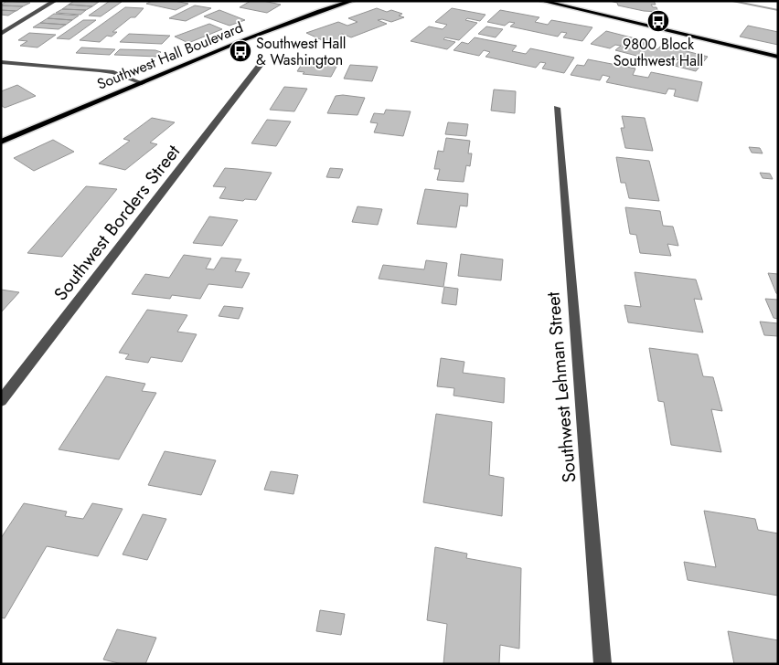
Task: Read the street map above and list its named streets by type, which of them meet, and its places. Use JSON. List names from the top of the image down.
{
  "streets": {
    "main road": ["Southwest Hall Boulevard"],
    "street": ["Southwest Borders Street", "Southwest Lehman Street"]
  },
  "places": {
    "bus stop": ["9800 Block Southwest Hall", "Southwest Hall & Washington"]
  }
}
